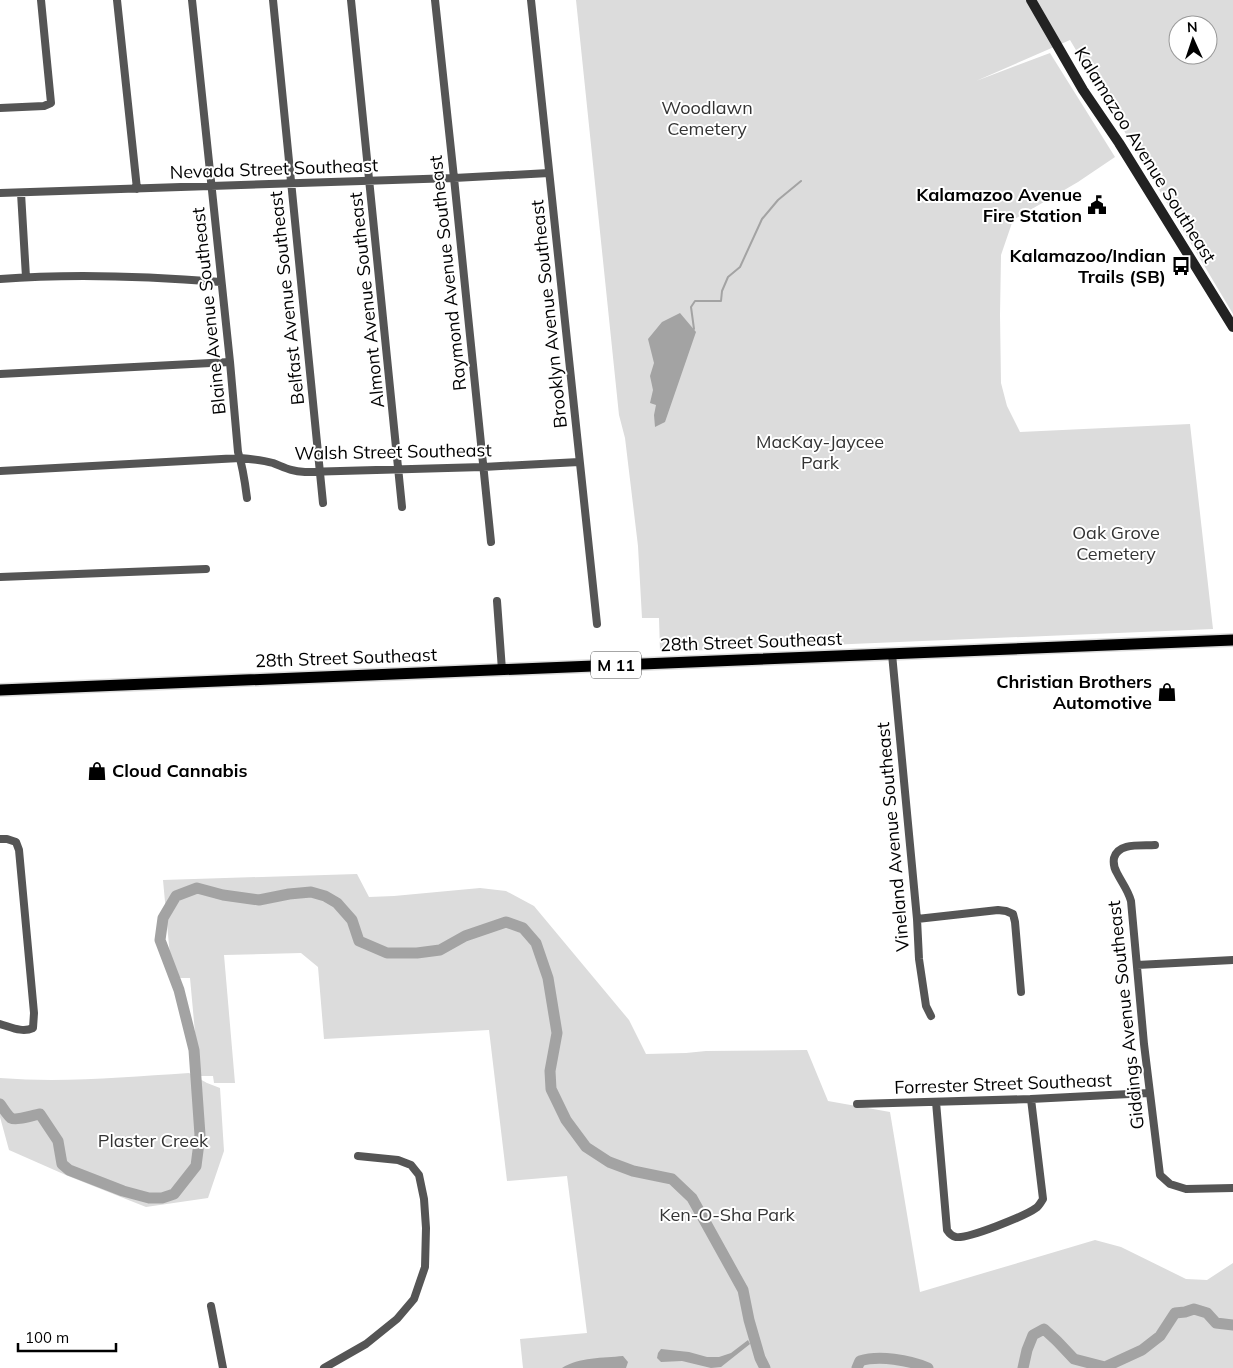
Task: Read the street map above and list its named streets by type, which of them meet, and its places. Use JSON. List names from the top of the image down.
{
  "streets": {
    "main road": ["Kalamazoo Avenue Southeast", "28th Street Southeast", "M 11"],
    "street": [
      "Nevada Street Southeast",
      "Raymond Avenue Southeast",
      "Belfast Avenue Southeast",
      "Almont Avenue Southeast",
      "Blaine Avenue Southeast",
      "Brooklyn Avenue Southeast",
      "Walsh Street Southeast",
      "Vineland Avenue Southeast",
      "Giddings Avenue Southeast",
      "Forrester Street Southeast"
    ]
  },
  "crossings": [
    ["Nevada Street Southeast", "Raymond Avenue Southeast"],
    ["Nevada Street Southeast", "Belfast Avenue Southeast"],
    ["Nevada Street Southeast", "Almont Avenue Southeast"],
    ["Nevada Street Southeast", "Blaine Avenue Southeast"],
    ["Nevada Street Southeast", "Brooklyn Avenue Southeast"],
    ["Raymond Avenue Southeast", "Walsh Street Southeast"],
    ["Belfast Avenue Southeast", "Walsh Street Southeast"],
    ["Almont Avenue Southeast", "Walsh Street Southeast"],
    ["Blaine Avenue Southeast", "Walsh Street Southeast"],
    ["Brooklyn Avenue Southeast", "Walsh Street Southeast"],
    ["28th Street Southeast", "Vineland Avenue Southeast"],
    ["Giddings Avenue Southeast", "Forrester Street Southeast"]
  ],
  "parks": [
    "Woodlawn Cemetery",
    "MacKay-Jaycee Park",
    "Oak Grove Cemetery",
    "Plaster Creek",
    "Ken-O-Sha Park"
  ],
  "places": {
    "public building": ["Kalamazoo Avenue Fire Station"],
    "bus stop": ["Kalamazoo/Indian Trails (SB)"],
    "shop": ["Christian Brothers Automotive", "Cloud Cannabis"]
  },
  "scale_bar": "100 m",
  "north": "top"
}
